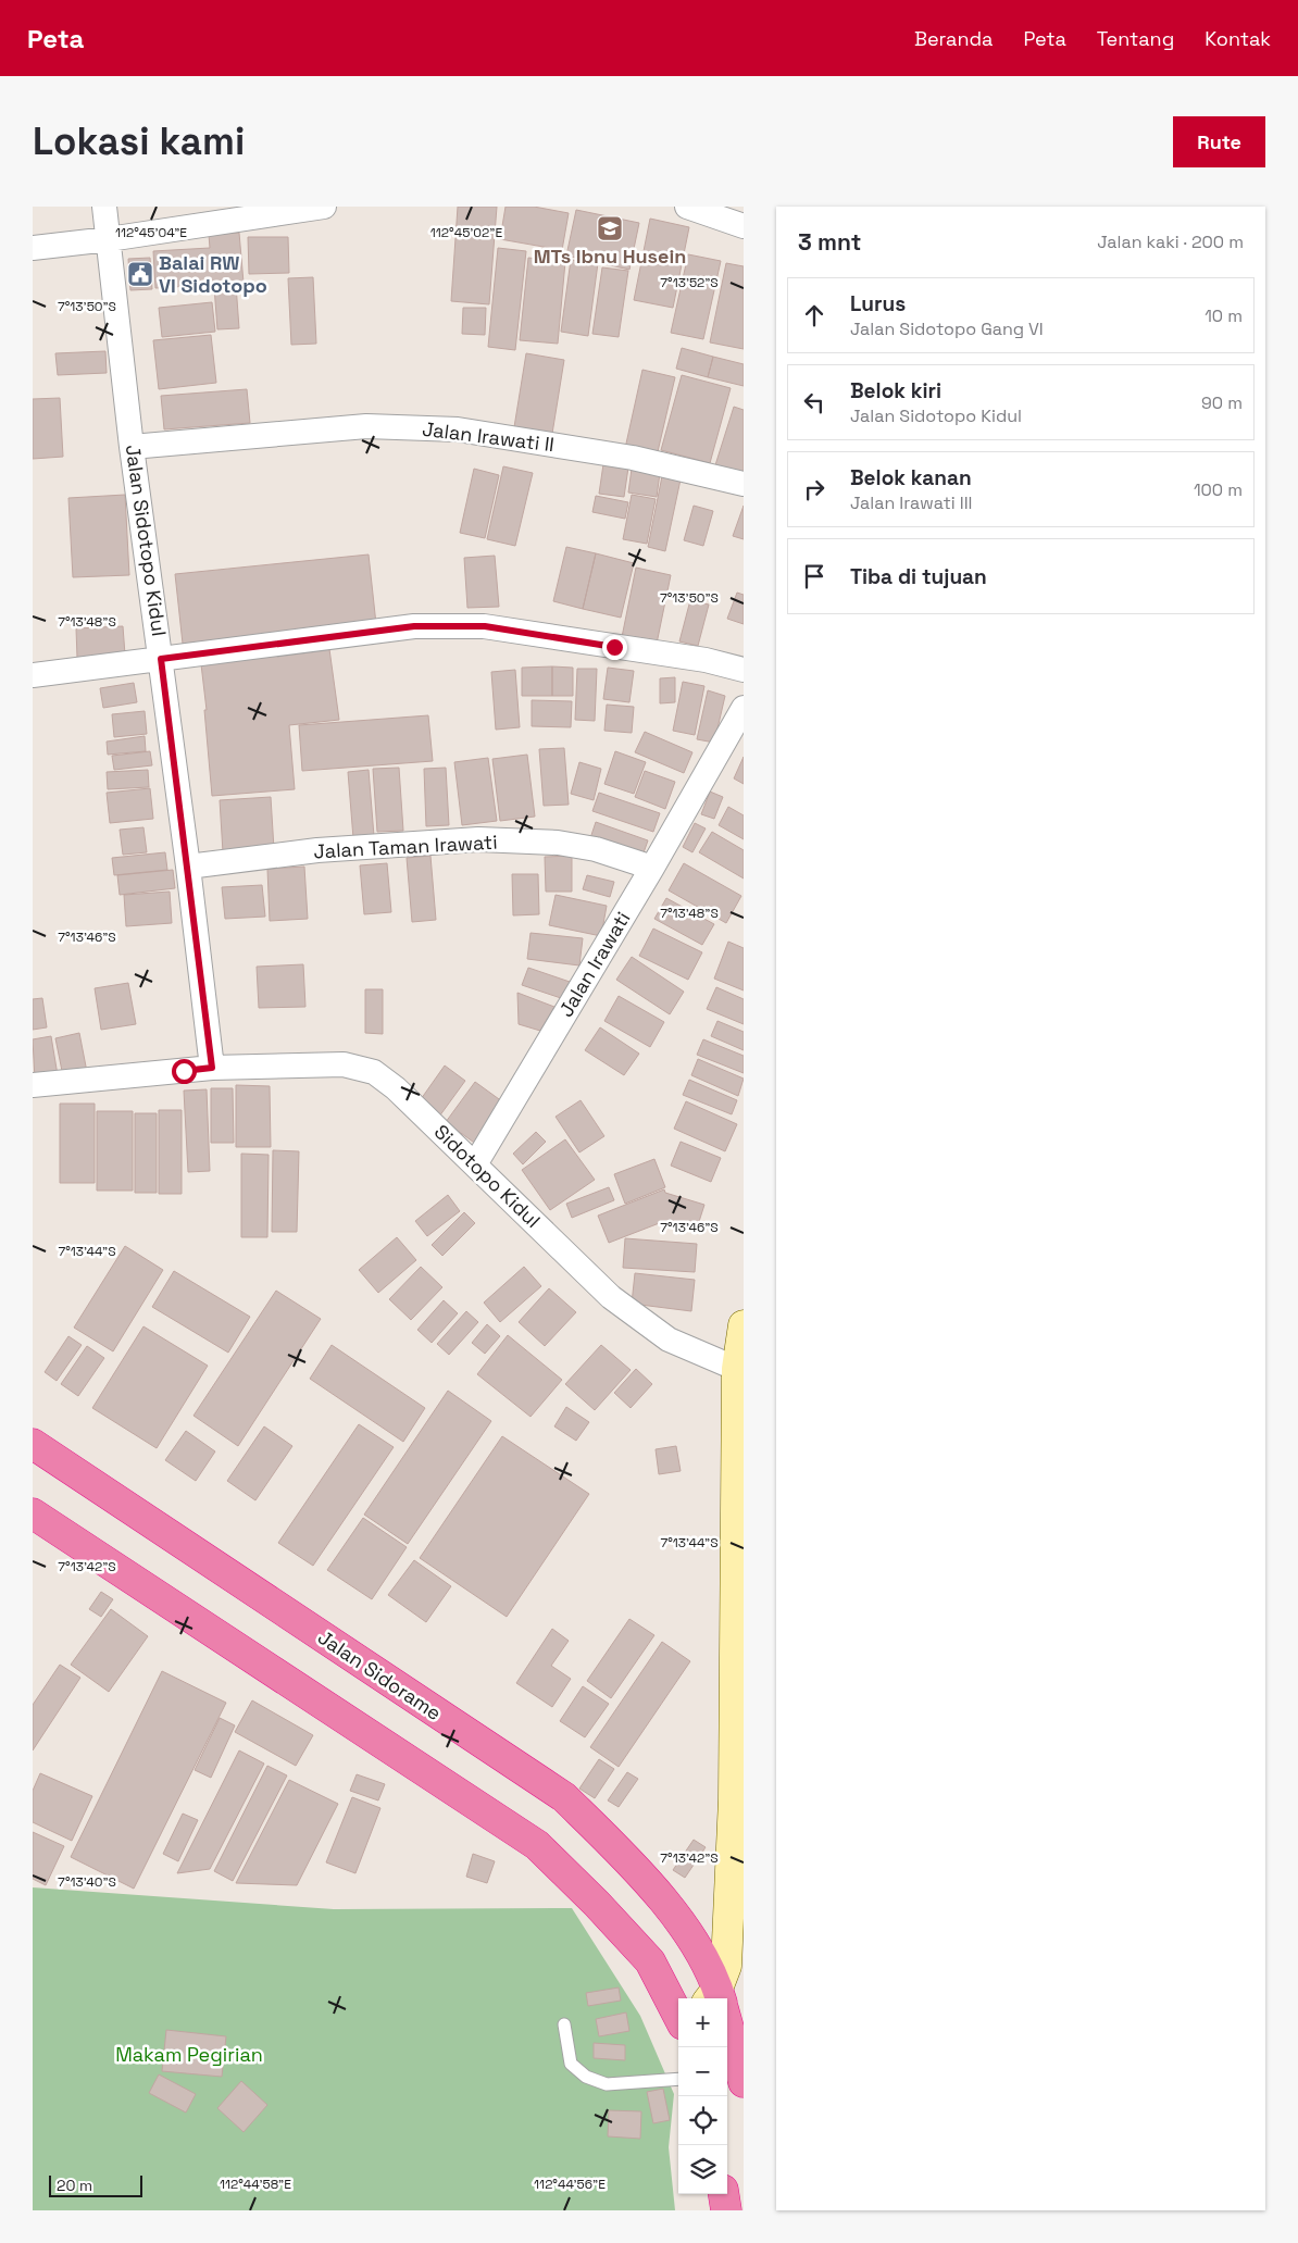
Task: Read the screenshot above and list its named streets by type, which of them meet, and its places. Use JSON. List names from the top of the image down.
{
  "streets": {
    "highway": ["Jalan Sidorame"],
    "street": [
      "Jalan Irawati II",
      "Jalan Sidotopo Kidul",
      "Jalan Taman Irawati",
      "Jalan Irawati",
      "Sidotopo Kidul"
    ]
  },
  "crossings": [
    ["Jalan Irawati II", "Jalan Sidotopo Kidul"],
    ["Jalan Sidotopo Kidul", "Jalan Taman Irawati"],
    ["Jalan Sidotopo Kidul", "Sidotopo Kidul"],
    ["Jalan Taman Irawati", "Jalan Irawati"],
    ["Jalan Irawati", "Sidotopo Kidul"]
  ],
  "parks": ["Makam Pegirian"],
  "places": {
    "school or university": ["MTs Ibnu Husein"],
    "public building": ["Balai RW VI Sidotopo"]
  },
  "scale_bar": "20 m",
  "page": {
    "header": "Peta",
    "nav": [
      "Beranda",
      "Peta",
      "Tentang",
      "Kontak"
    ],
    "buttons": "Rute",
    "title": "Lokasi kami",
    "heading": ["3 mnt", "Jalan kaki · 200 m"],
    "list": [
      ["Lurus", "Jalan Sidotopo Gang VI", "10 m"],
      ["Belok kiri", "Jalan Sidotopo Kidul", "90 m"],
      ["Belok kanan", "Jalan Irawati III", "100 m"],
      "Tiba di tujuan"
    ],
    "map_buttons": ["+", "−"],
    "scale": "20 m"
  },
  "coordinates": [
    "112°45'04\"E",
    "112°45'02\"E",
    "7°13'52\"S",
    "7°13'50\"S",
    "7°13'48\"S",
    "7°13'46\"S",
    "7°13'44\"S",
    "7°13'42\"S",
    "7°13'40\"S",
    "112°44'58\"E",
    "112°44'56\"E"
  ]
}
